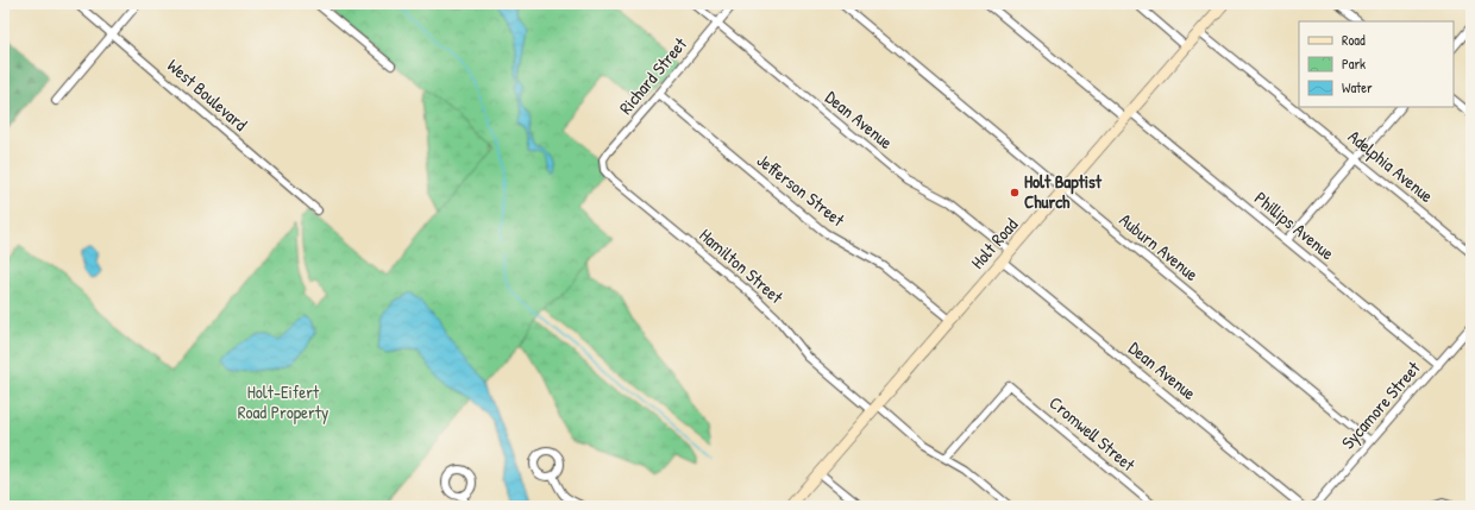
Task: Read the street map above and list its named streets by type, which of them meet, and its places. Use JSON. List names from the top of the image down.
{
  "streets": {
    "main road": ["Holt Road"],
    "street": [
      "Richard Street",
      "West Boulevard",
      "Dean Avenue",
      "Adelphia Avenue",
      "Jefferson Street",
      "Phillips Avenue",
      "Auburn Avenue",
      "Hamilton Street",
      "Sycamore Street",
      "Cromwell Street"
    ]
  },
  "crossings": [
    ["Richard Street", "Dean Avenue"],
    ["Richard Street", "Jefferson Street"],
    ["Richard Street", "Hamilton Street"],
    ["Dean Avenue", "Holt Road"],
    ["Adelphia Avenue", "Holt Road"],
    ["Jefferson Street", "Holt Road"],
    ["Phillips Avenue", "Holt Road"],
    ["Phillips Avenue", "Sycamore Street"],
    ["Holt Road", "Auburn Avenue"],
    ["Holt Road", "Hamilton Street"],
    ["Auburn Avenue", "Sycamore Street"],
    ["Hamilton Street", "Cromwell Street"]
  ],
  "parks": ["Holt-Eifert Road Property"],
  "places": ["Holt Baptist Church"],
  "legend": ["Road", "Park", "Water"]
}
